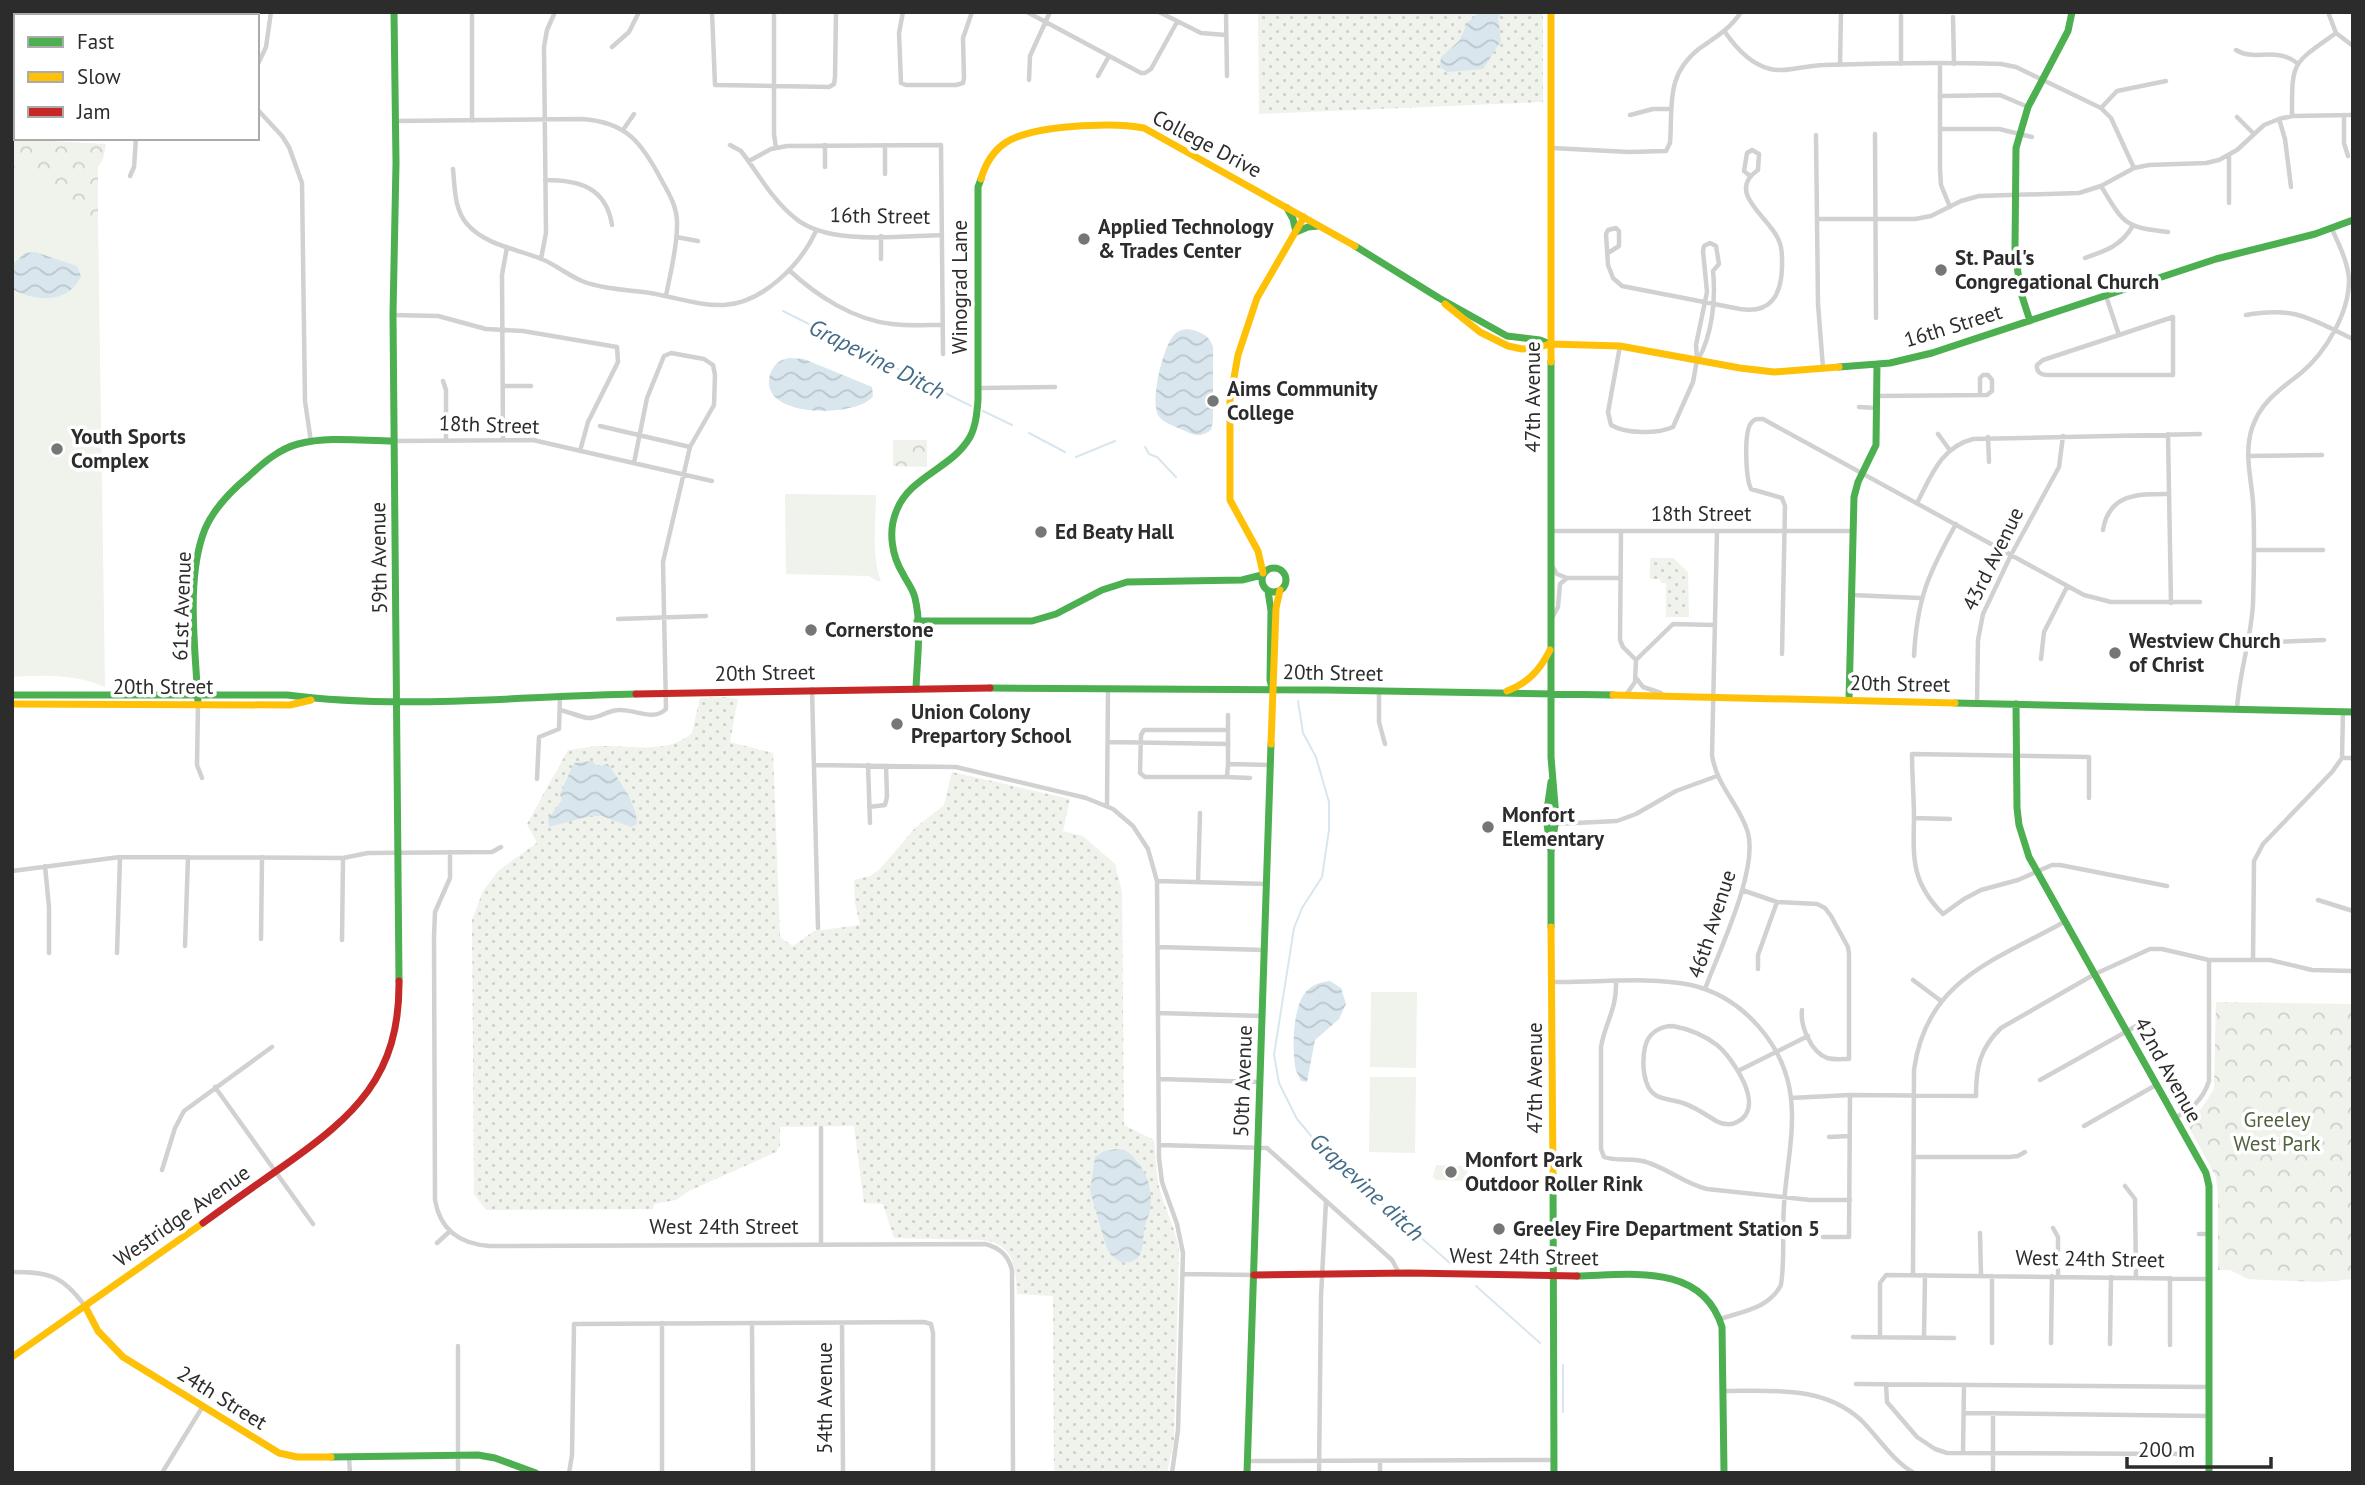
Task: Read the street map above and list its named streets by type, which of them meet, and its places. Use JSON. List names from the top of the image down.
{
  "streets": {
    "main road": [
      "College Drive",
      "16th Street",
      "Winograd Lane",
      "47th Avenue",
      "18th Street",
      "59th Avenue",
      "61st Avenue",
      "20th Street",
      "42nd Avenue",
      "50th Avenue",
      "Westridge Avenue",
      "West 24th Street",
      "24th Street"
    ],
    "street": ["43rd Avenue", "46th Avenue", "54th Avenue"]
  },
  "crossings": [
    ["College Drive", "16th Street"],
    ["College Drive", "Winograd Lane"],
    ["College Drive", "47th Avenue"],
    ["16th Street", "47th Avenue"],
    ["47th Avenue", "18th Street"],
    ["47th Avenue", "20th Street"],
    ["47th Avenue", "West 24th Street"],
    ["18th Street", "59th Avenue"],
    ["18th Street", "61st Avenue"],
    ["18th Street", "46th Avenue"],
    ["59th Avenue", "20th Street"],
    ["59th Avenue", "Westridge Avenue"],
    ["43rd Avenue", "20th Street"],
    ["61st Avenue", "20th Street"],
    ["20th Street", "46th Avenue"],
    ["20th Street", "42nd Avenue"],
    ["20th Street", "50th Avenue"],
    ["46th Avenue", "West 24th Street"],
    ["42nd Avenue", "West 24th Street"],
    ["50th Avenue", "West 24th Street"],
    ["Westridge Avenue", "24th Street"]
  ],
  "water": ["Grapevine Ditch", "Grapevine ditch"],
  "parks": ["Greeley West Park"],
  "places": [
    "Applied Technology & Trades Center",
    "St. Paul's Congregational Church",
    "Aims Community College",
    "Youth Sports Complex",
    "Ed Beaty Hall",
    "Cornerstone",
    "Westview Church of Christ",
    "Union Colony Prepartory School",
    "Monfort Elementary",
    "Monfort Park Outdoor Roller Rink",
    "Greeley Fire Department Station 5"
  ],
  "legend": ["Fast", "Slow", "Jam"],
  "scale_bar": "200 m"
}
